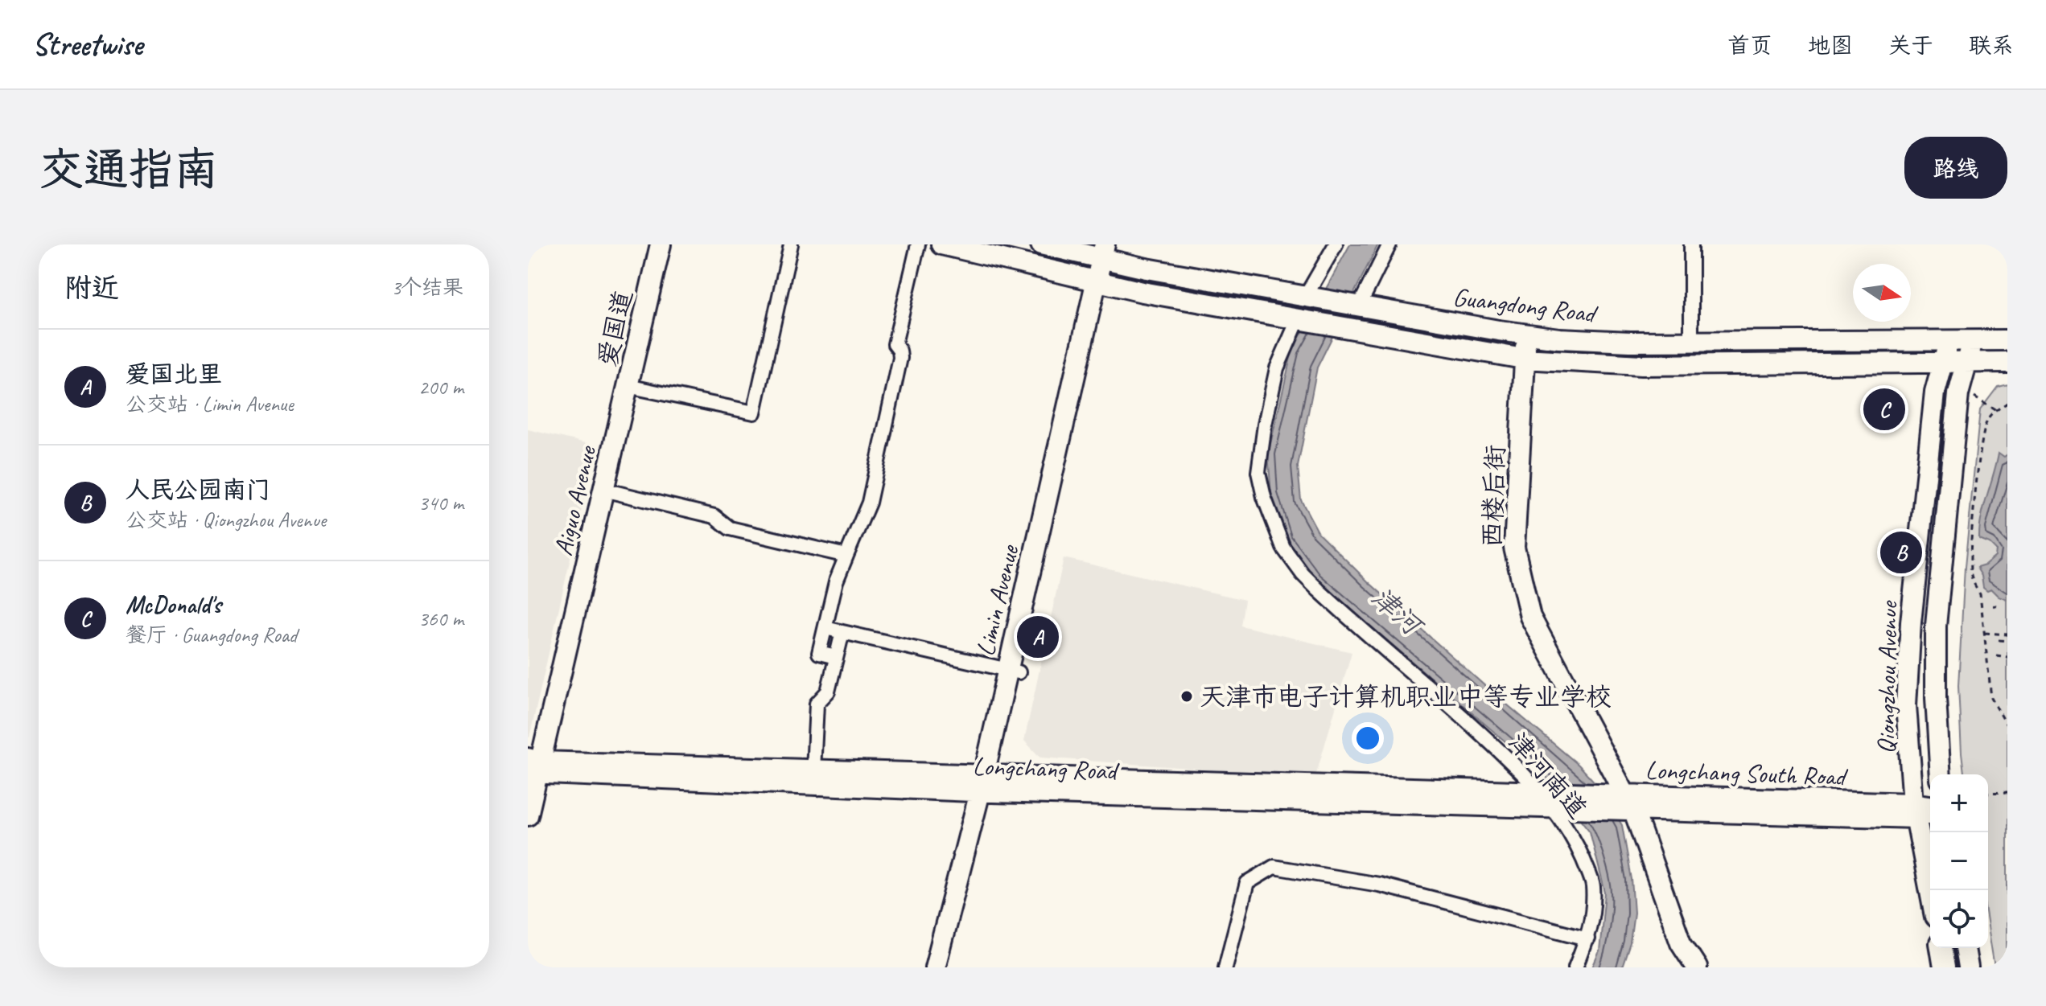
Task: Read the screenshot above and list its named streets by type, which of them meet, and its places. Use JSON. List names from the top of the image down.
{
  "streets": {
    "main road": [
      "Guangdong Road",
      "爱国道",
      "西楼后街",
      "Aiguo Avenue",
      "Limin Avenue",
      "Qiongzhou Avenue",
      "Longchang Road",
      "Longchang South Road"
    ],
    "street": ["津河南道"]
  },
  "crossings": [
    ["Guangdong Road", "西楼后街"],
    ["Guangdong Road", "Limin Avenue"],
    ["Guangdong Road", "Qiongzhou Avenue"],
    ["Guangdong Road", "津河南道"],
    ["爱国道", "Aiguo Avenue"],
    ["西楼后街", "Longchang Road"],
    ["西楼后街", "Longchang South Road"],
    ["Aiguo Avenue", "Longchang Road"],
    ["Limin Avenue", "Longchang Road"],
    ["Qiongzhou Avenue", "Longchang South Road"],
    ["Longchang Road", "Longchang South Road"],
    ["Longchang Road", "津河南道"]
  ],
  "water": ["津河"],
  "places": ["天津市电子计算机职业中等专业学校"],
  "north": "right",
  "page": {
    "header": "Streetwise",
    "nav": [
      "首页",
      "地图",
      "关于",
      "联系"
    ],
    "buttons": "路线",
    "title": "交通指南",
    "heading": ["附近", "3个结果"],
    "list": [
      {
        "mark": "A",
        "name": "爱国北里",
        "note": "公交站 · Limin Avenue",
        "value": "200 m"
      },
      {
        "mark": "B",
        "name": "人民公园南门",
        "note": "公交站 · Qiongzhou Avenue",
        "value": "340 m"
      },
      {
        "mark": "C",
        "name": "McDonald's",
        "note": "餐厅 · Guangdong Road",
        "value": "360 m"
      }
    ],
    "pins": ["C", "B", "A"],
    "map_buttons": ["+", "−"]
  }
}
